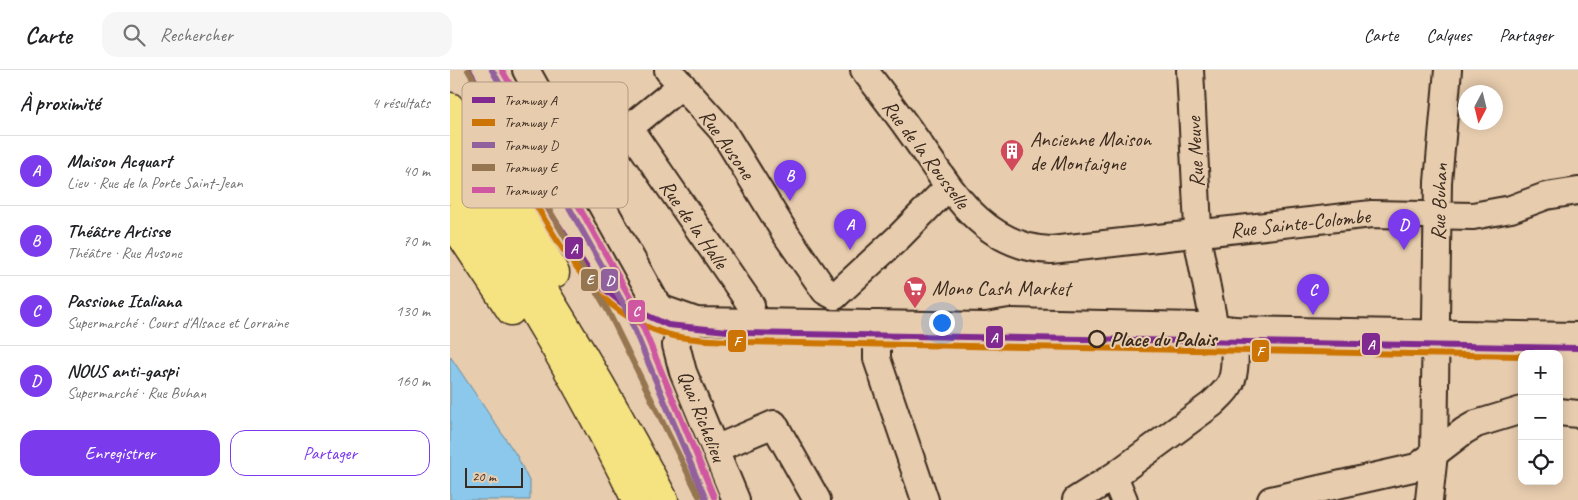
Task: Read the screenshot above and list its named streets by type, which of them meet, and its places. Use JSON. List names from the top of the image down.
{
  "streets": {
    "street": [
      "Rue Ausone",
      "Rue Neuve",
      "Rue de la Rousselle",
      "Rue Buhan",
      "Rue Sainte-Colombe",
      "Rue de la Halle",
      "Quai Richelieu"
    ]
  },
  "crossings": [
    ["Rue Neuve", "Rue de la Rousselle"],
    ["Rue Neuve", "Rue Sainte-Colombe"],
    ["Rue de la Rousselle", "Rue Sainte-Colombe"],
    ["Rue Buhan", "Rue Sainte-Colombe"]
  ],
  "places": {
    "building": ["Ancienne Maison de Montaigne"],
    "supermarket": ["Mono Cash Market"],
    "other": ["Place du Palais"]
  },
  "lines": [
    "tram line A",
    "tram line D",
    "tram line E",
    "tram line C",
    "tram line F"
  ],
  "legend": [
    "Tramway A",
    "Tramway F",
    "Tramway D",
    "Tramway E",
    "Tramway C"
  ],
  "scale_bar": "20 m",
  "north": "bottom",
  "page": {
    "header": "Carte",
    "search": "Rechercher",
    "nav": ["Carte", "Calques", "Partager"],
    "heading": ["À proximité", "4 résultats"],
    "list": [
      {
        "mark": "A",
        "name": "Maison Acquart",
        "note": "Lieu · Rue de la Porte Saint-Jean",
        "value": "40 m"
      },
      {
        "mark": "B",
        "name": "Théâtre Artisse",
        "note": "Théâtre · Rue Ausone",
        "value": "70 m"
      },
      {
        "mark": "C",
        "name": "Passione Italiana",
        "note": "Supermarché · Cours d'Alsace et Lorraine",
        "value": "130 m"
      },
      {
        "mark": "D",
        "name": "NOUS anti-gaspi",
        "note": "Supermarché · Rue Buhan",
        "value": "160 m"
      }
    ],
    "pins": [
      "B",
      "A",
      "D",
      "C"
    ],
    "map_buttons": ["+", "−"],
    "buttons": ["Enregistrer", "Partager"],
    "scale": "20 m"
  }
}
